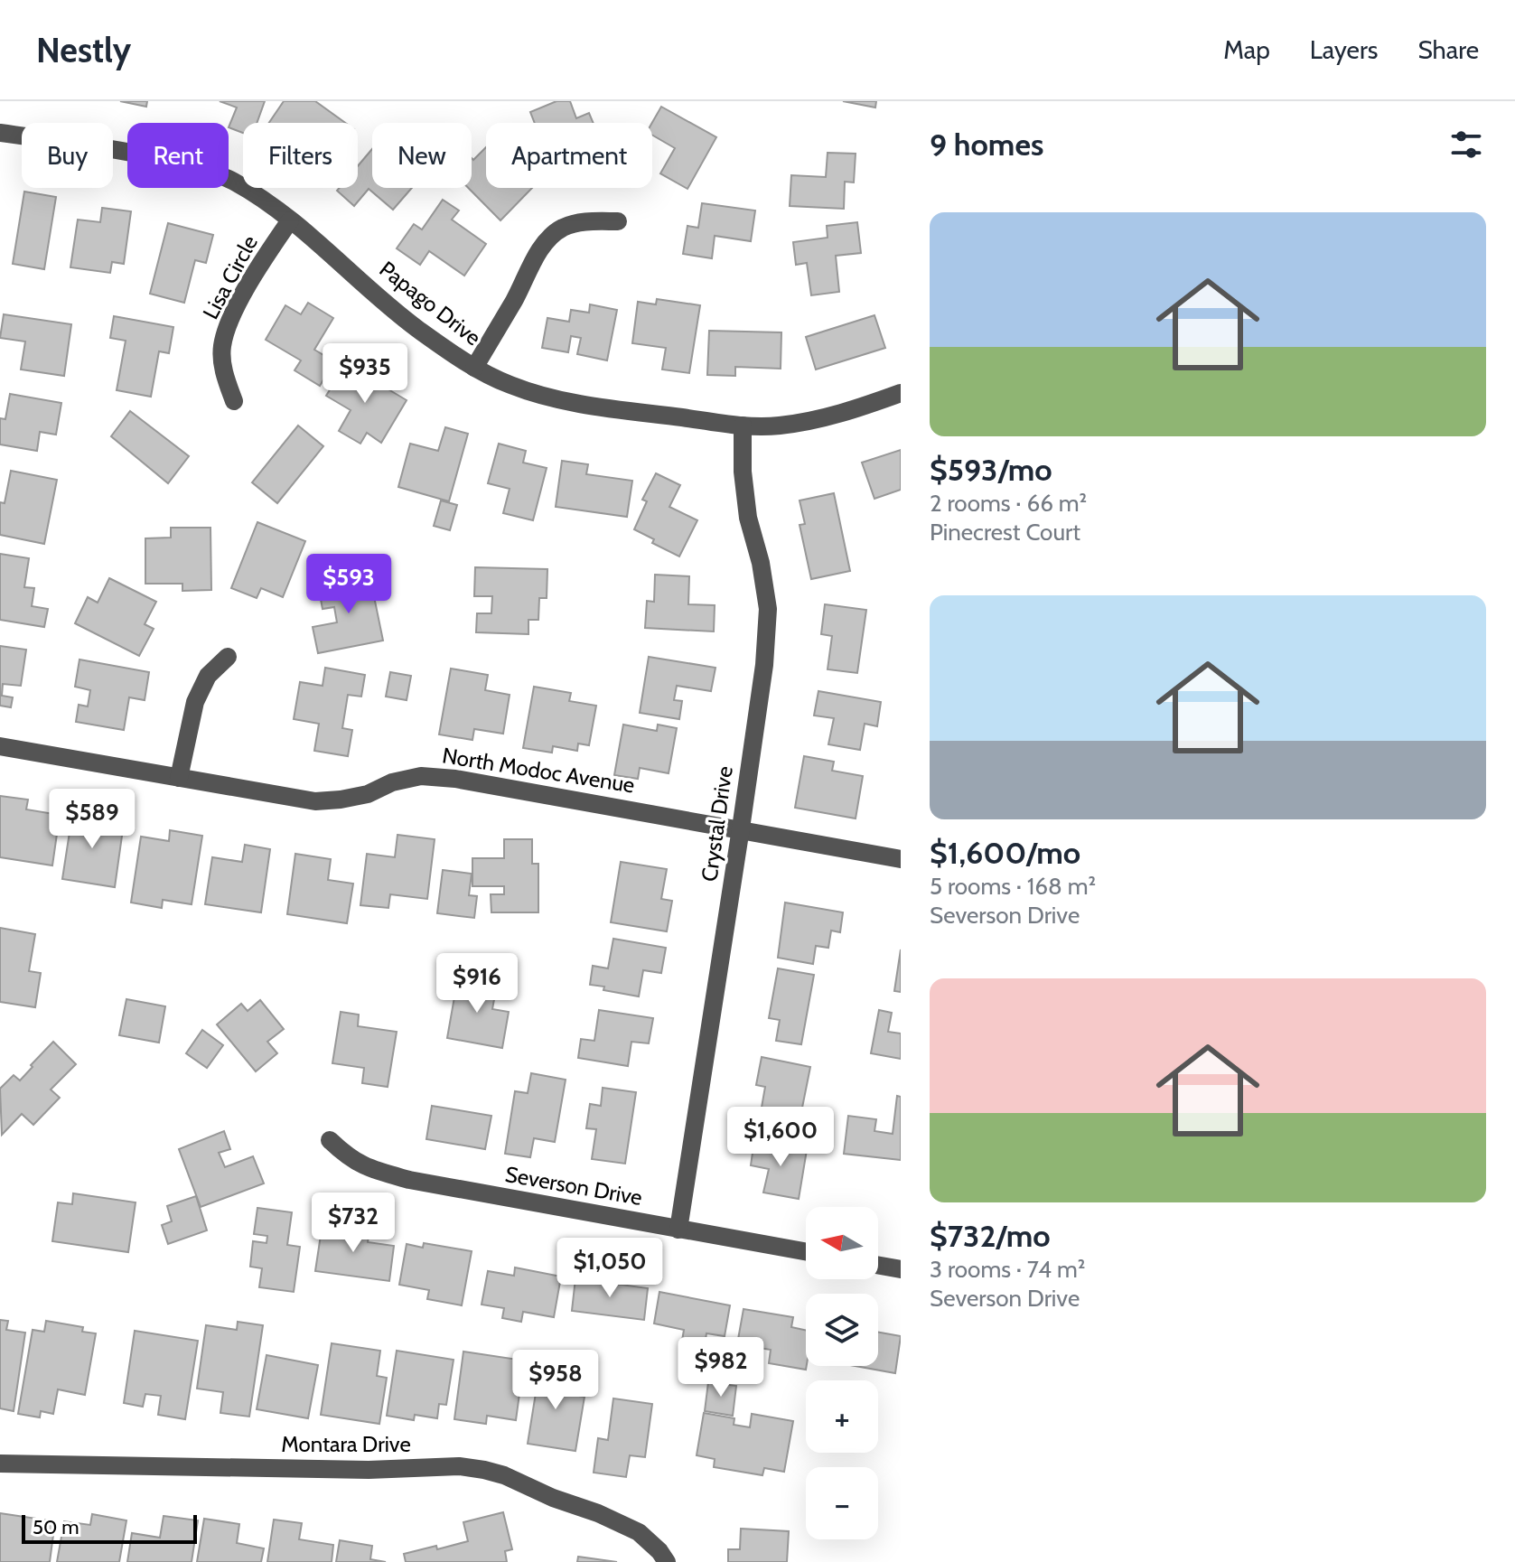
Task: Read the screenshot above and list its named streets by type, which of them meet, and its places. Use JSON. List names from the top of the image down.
{
  "streets": {
    "street": [
      "Lisa Circle",
      "Papago Drive",
      "North Modoc Avenue",
      "Crystal Drive",
      "Severson Drive",
      "Montara Drive"
    ]
  },
  "crossings": [
    ["Lisa Circle", "Papago Drive"],
    ["Papago Drive", "Crystal Drive"],
    ["North Modoc Avenue", "Crystal Drive"],
    ["Crystal Drive", "Severson Drive"]
  ],
  "scale_bar": "50 m",
  "north": "left",
  "page": {
    "header": "Nestly",
    "nav": ["Map", "Layers", "Share"],
    "heading": "9 homes",
    "chip": [
      "Buy",
      "Rent",
      "Filters",
      "New",
      "Apartment"
    ],
    "list": [
      {
        "name": "$593/mo",
        "note": "2 rooms · 66 m² · Pinecrest Court"
      },
      {
        "name": "$1,600/mo",
        "note": "5 rooms · 168 m² · Severson Drive"
      },
      {
        "name": "$732/mo",
        "note": "3 rooms · 74 m² · Severson Drive"
      }
    ],
    "price": [
      "$935",
      "$593",
      "$589",
      "$916",
      "$1,600",
      "$732",
      "$1,050",
      "$982",
      "$958"
    ],
    "map_buttons": ["+", "−"],
    "scale": "50 m"
  }
}
